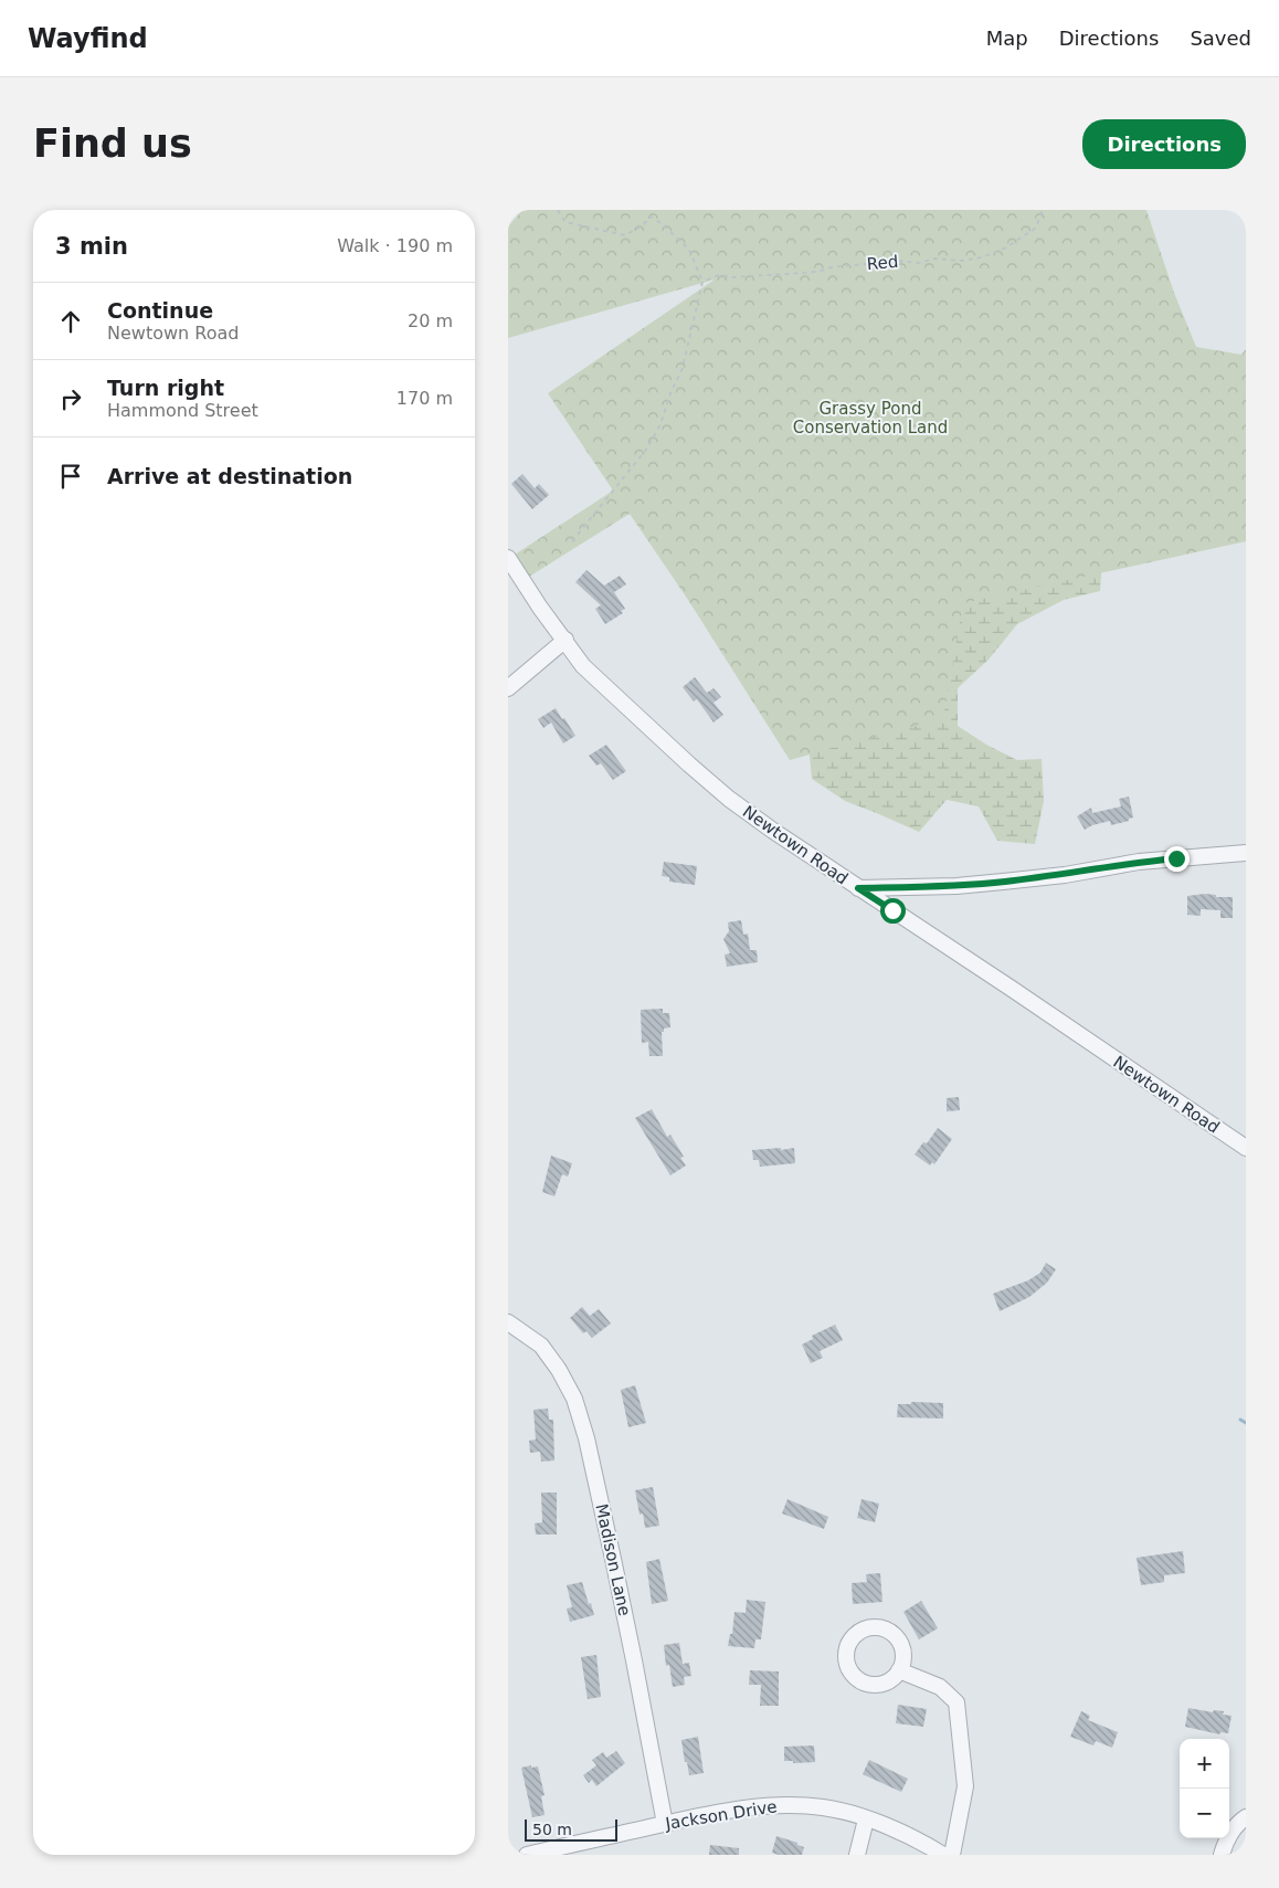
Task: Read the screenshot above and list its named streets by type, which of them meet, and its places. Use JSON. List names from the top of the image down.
{
  "streets": {
    "street": ["Newtown Road", "Madison Lane", "Jackson Drive"],
    "path": ["Red"]
  },
  "crossings": [
    ["Madison Lane", "Jackson Drive"]
  ],
  "parks": ["Grassy Pond Conservation Land"],
  "scale_bar": "50 m",
  "page": {
    "header": "Wayfind",
    "nav": ["Map", "Directions", "Saved"],
    "buttons": "Directions",
    "title": "Find us",
    "heading": ["3 min", "Walk · 190 m"],
    "list": [
      ["Continue", "Newtown Road", "20 m"],
      ["Turn right", "Hammond Street", "170 m"],
      "Arrive at destination"
    ],
    "map_buttons": ["+", "−"],
    "scale": "50 m"
  }
}
